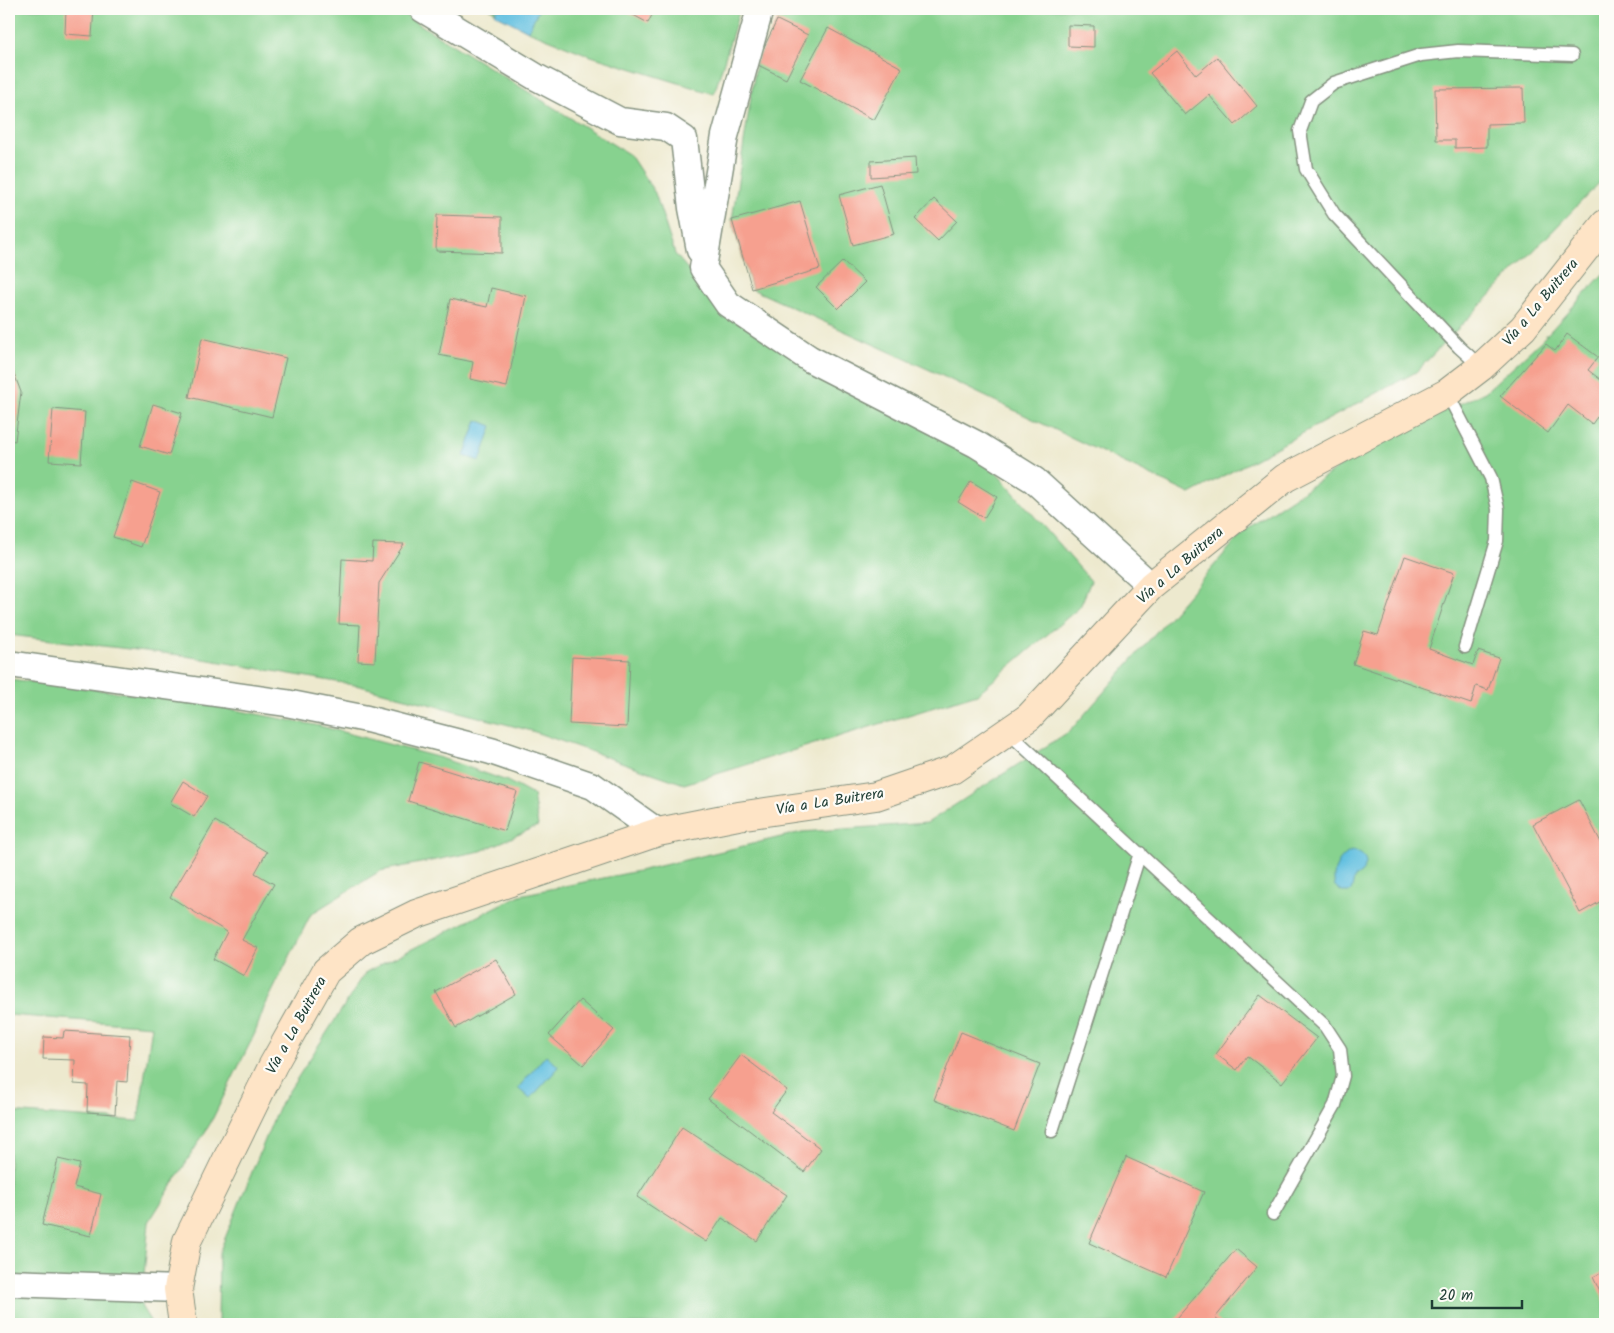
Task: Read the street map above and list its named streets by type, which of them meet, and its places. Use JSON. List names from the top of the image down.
{
  "streets": {
    "street": ["Vía a La Buitrera"]
  },
  "scale_bar": "20 m"
}
